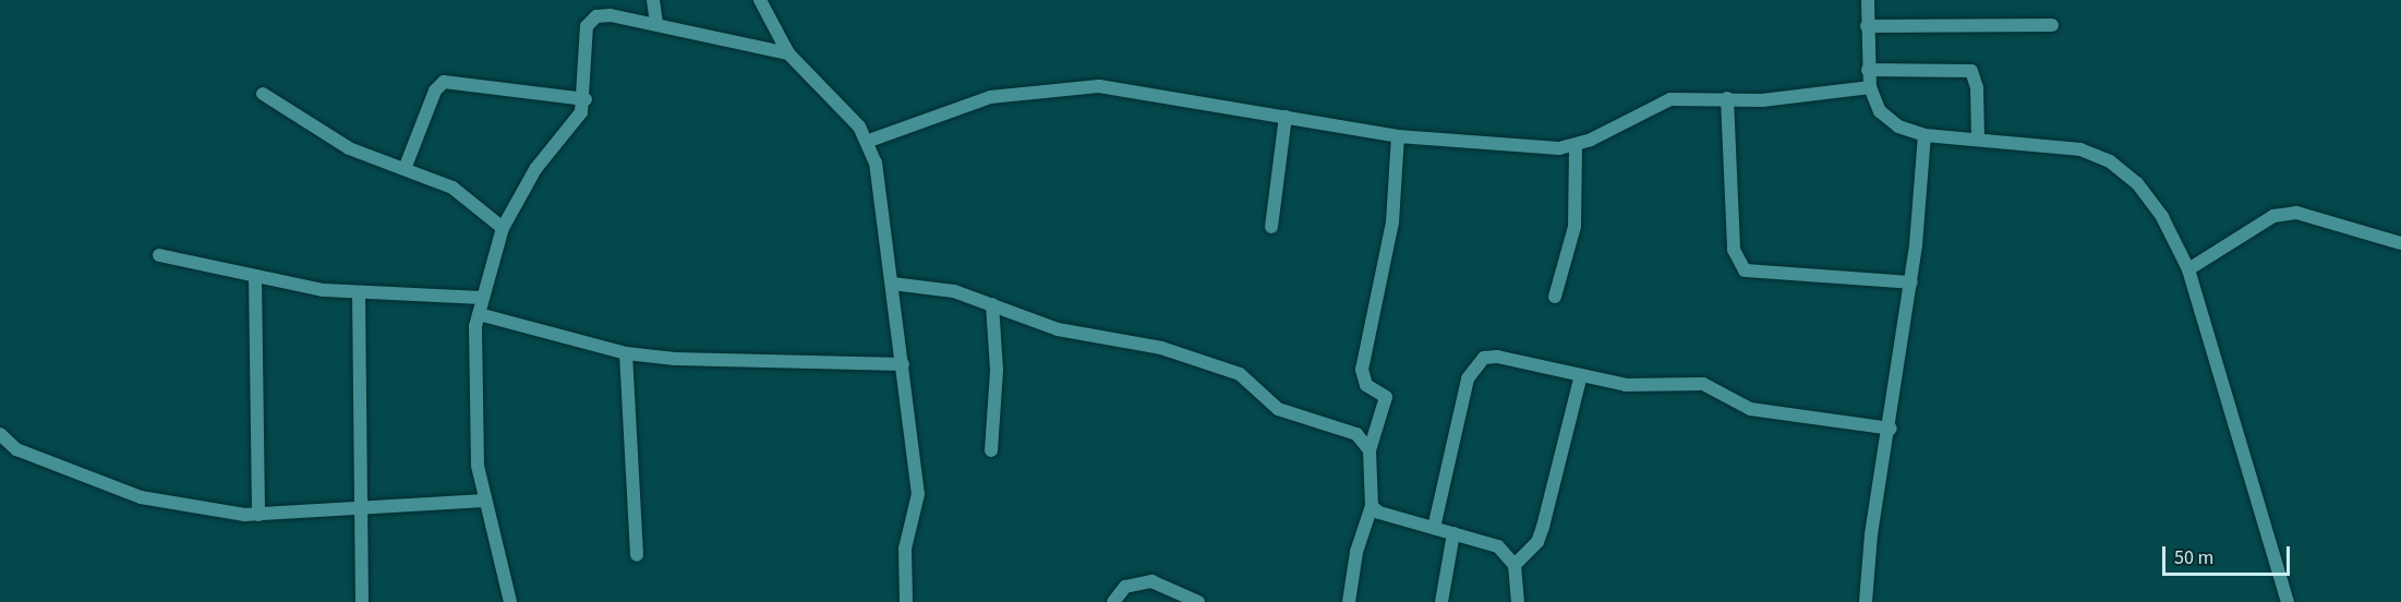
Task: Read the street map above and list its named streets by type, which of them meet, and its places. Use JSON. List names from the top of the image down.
{
  "scale_bar": "50 m"
}
